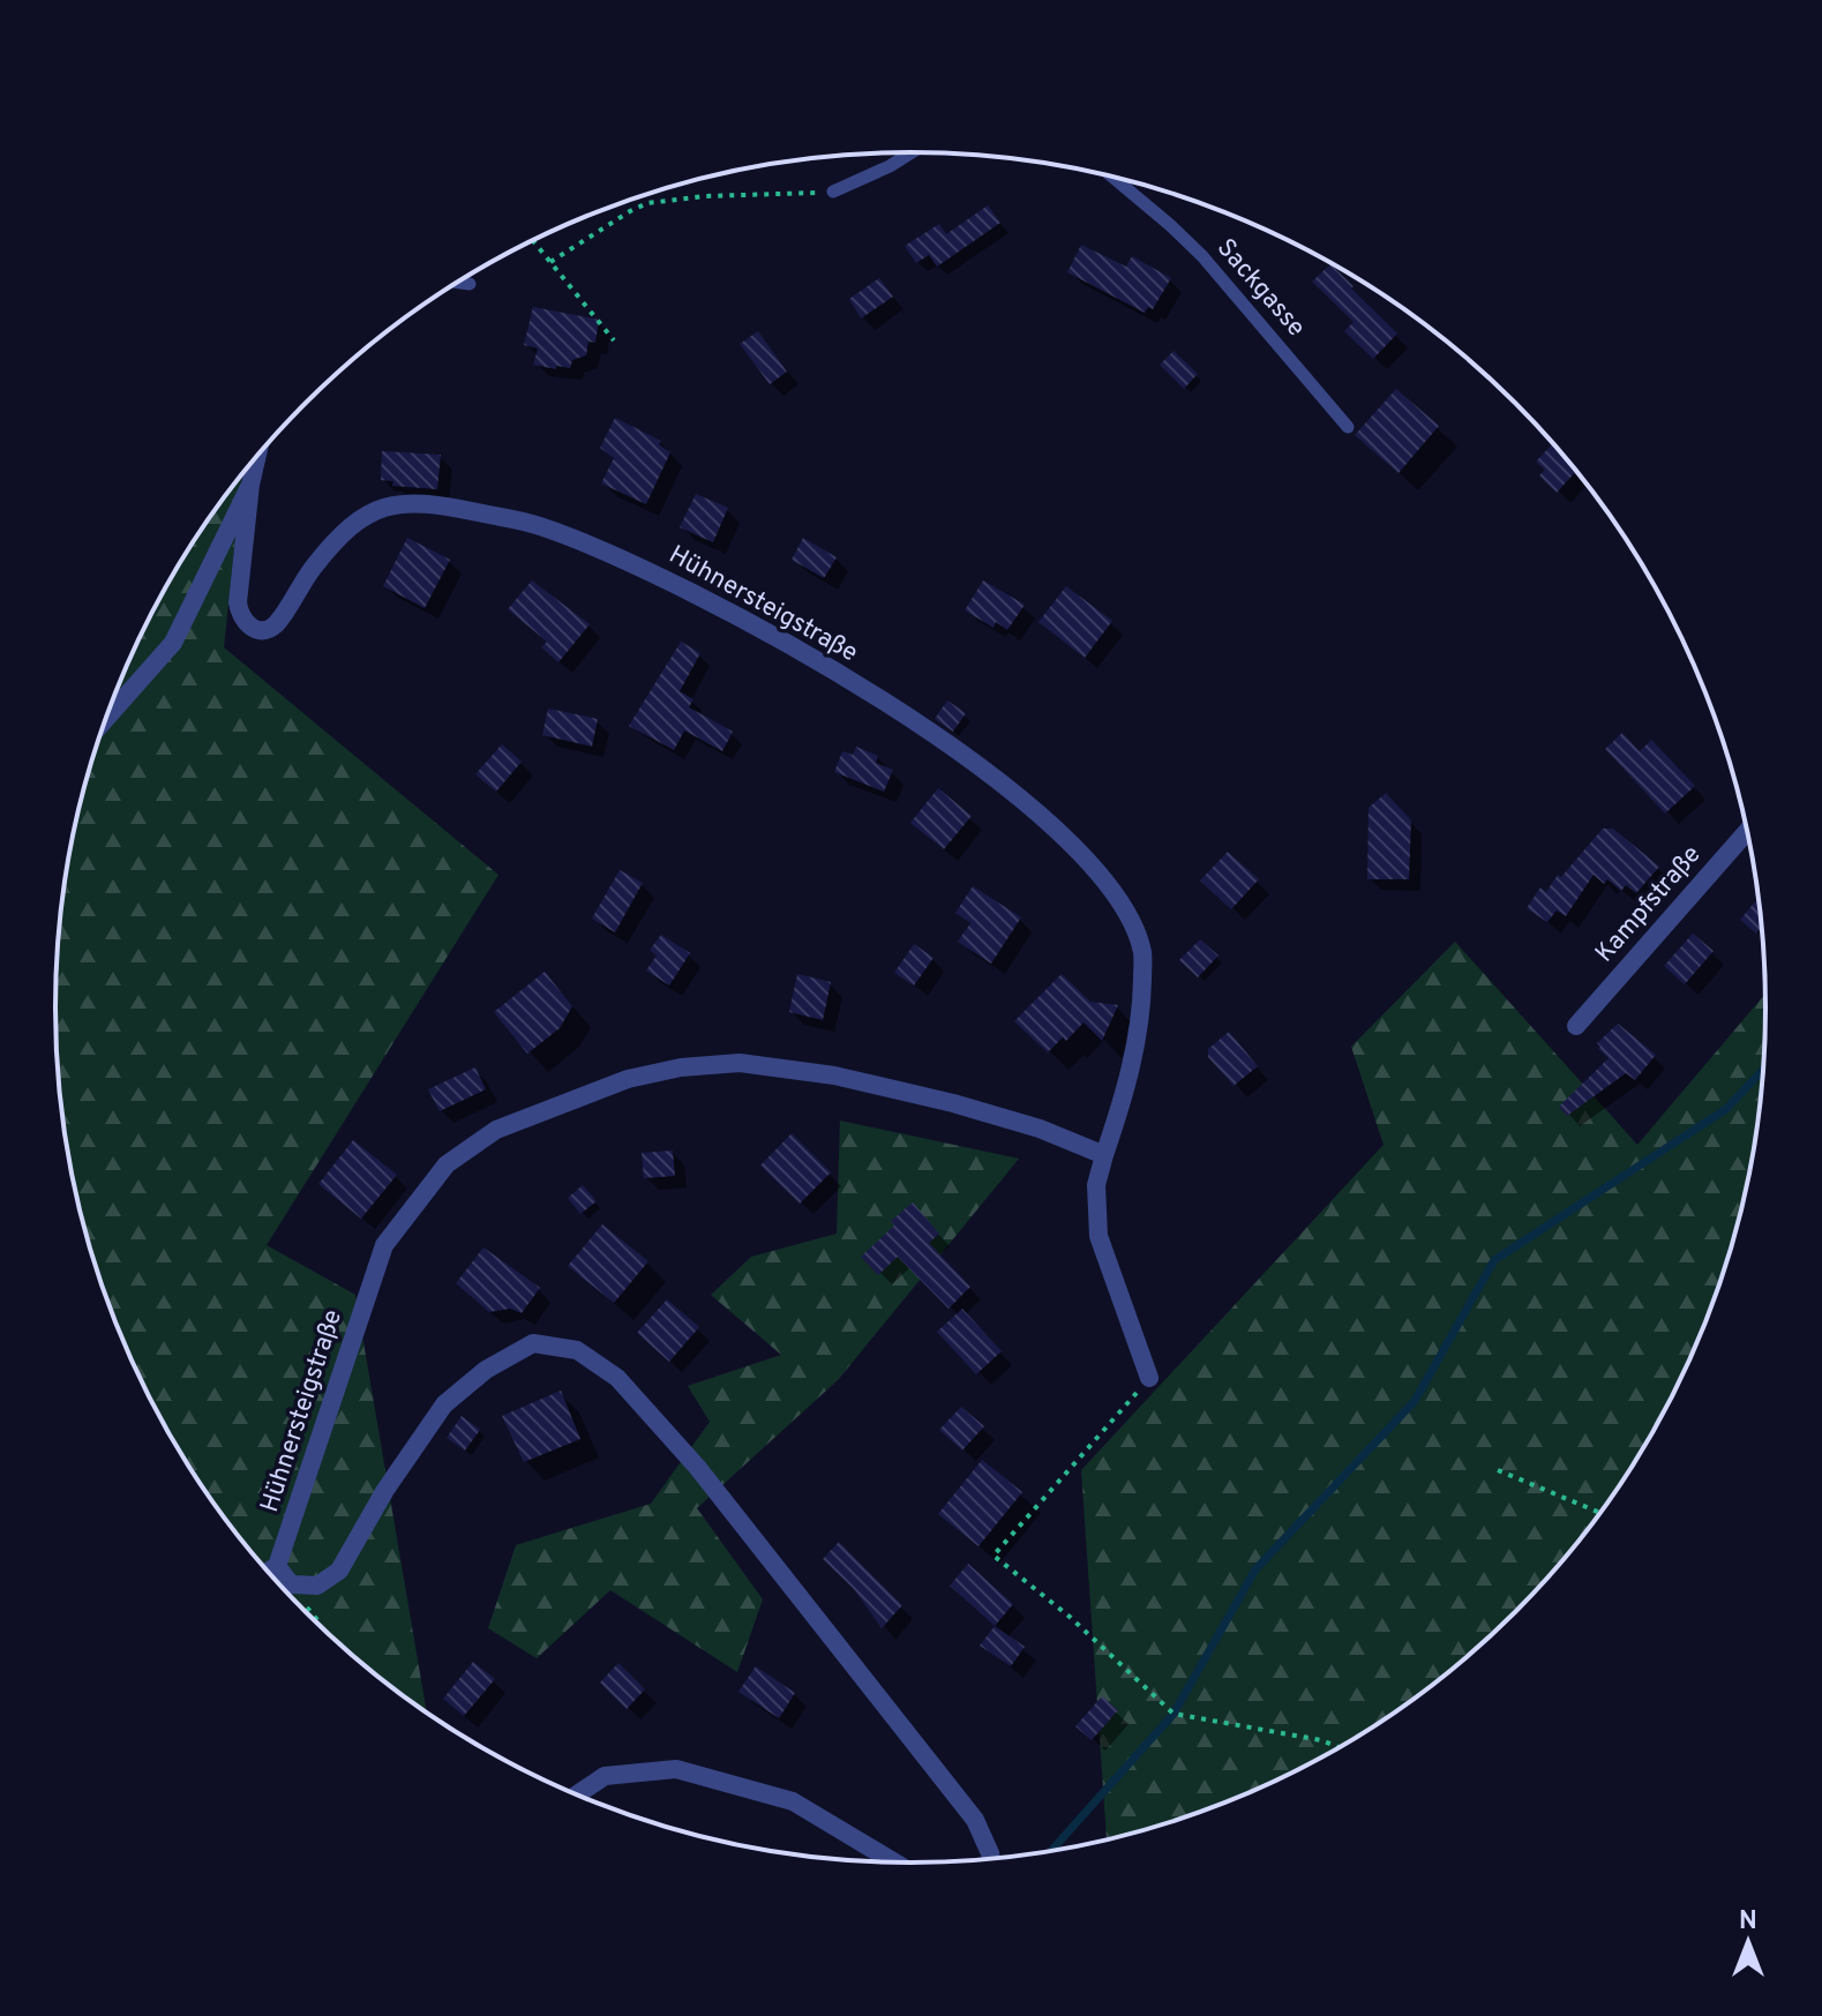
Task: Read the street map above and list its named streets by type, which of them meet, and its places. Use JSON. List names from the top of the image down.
{
  "streets": {
    "street": ["Hühnersteigstraße", "Kampfstraße"],
    "lane": ["Sackgasse"]
  },
  "north": "top"
}
